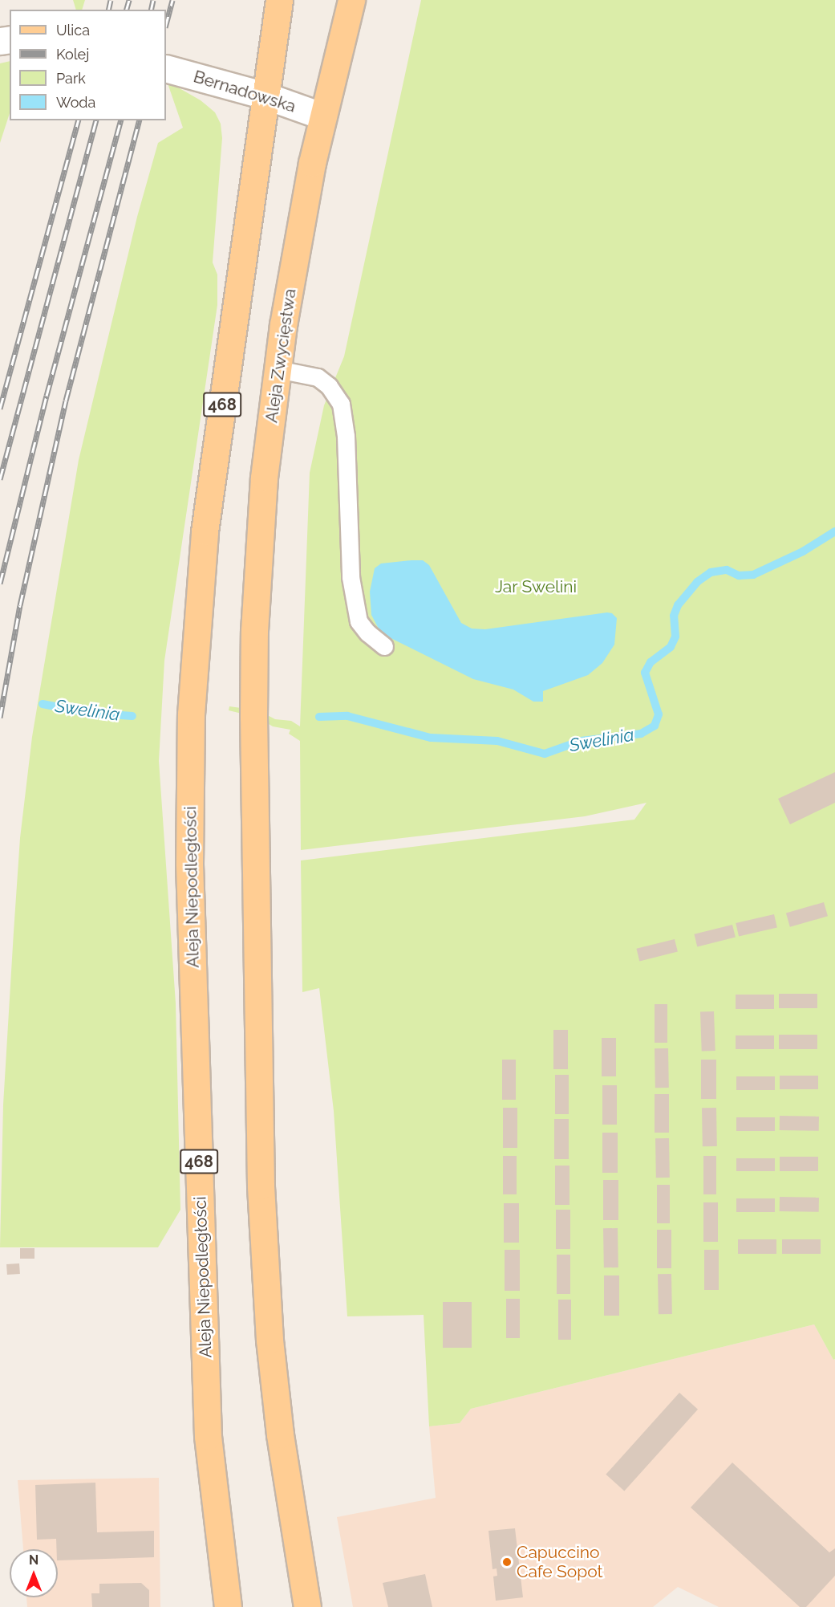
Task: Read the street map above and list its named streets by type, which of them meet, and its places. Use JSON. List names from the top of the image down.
{
  "streets": {
    "main road": ["Aleja Zwycięstwa", "468", "Aleja Niepodległości"],
    "street": ["Bernadowska"]
  },
  "crossings": [
    ["Bernadowska", "Aleja Zwycięstwa"],
    ["Bernadowska", "468"],
    ["Bernadowska", "Aleja Niepodległości"],
    ["468", "Aleja Niepodległości"]
  ],
  "water": ["Swelinia"],
  "parks": ["Jar Swelini"],
  "places": ["Capuccino Cafe Sopot"],
  "legend": [
    "Ulica",
    "Kolej",
    "Park",
    "Woda"
  ],
  "north": "top"
}
